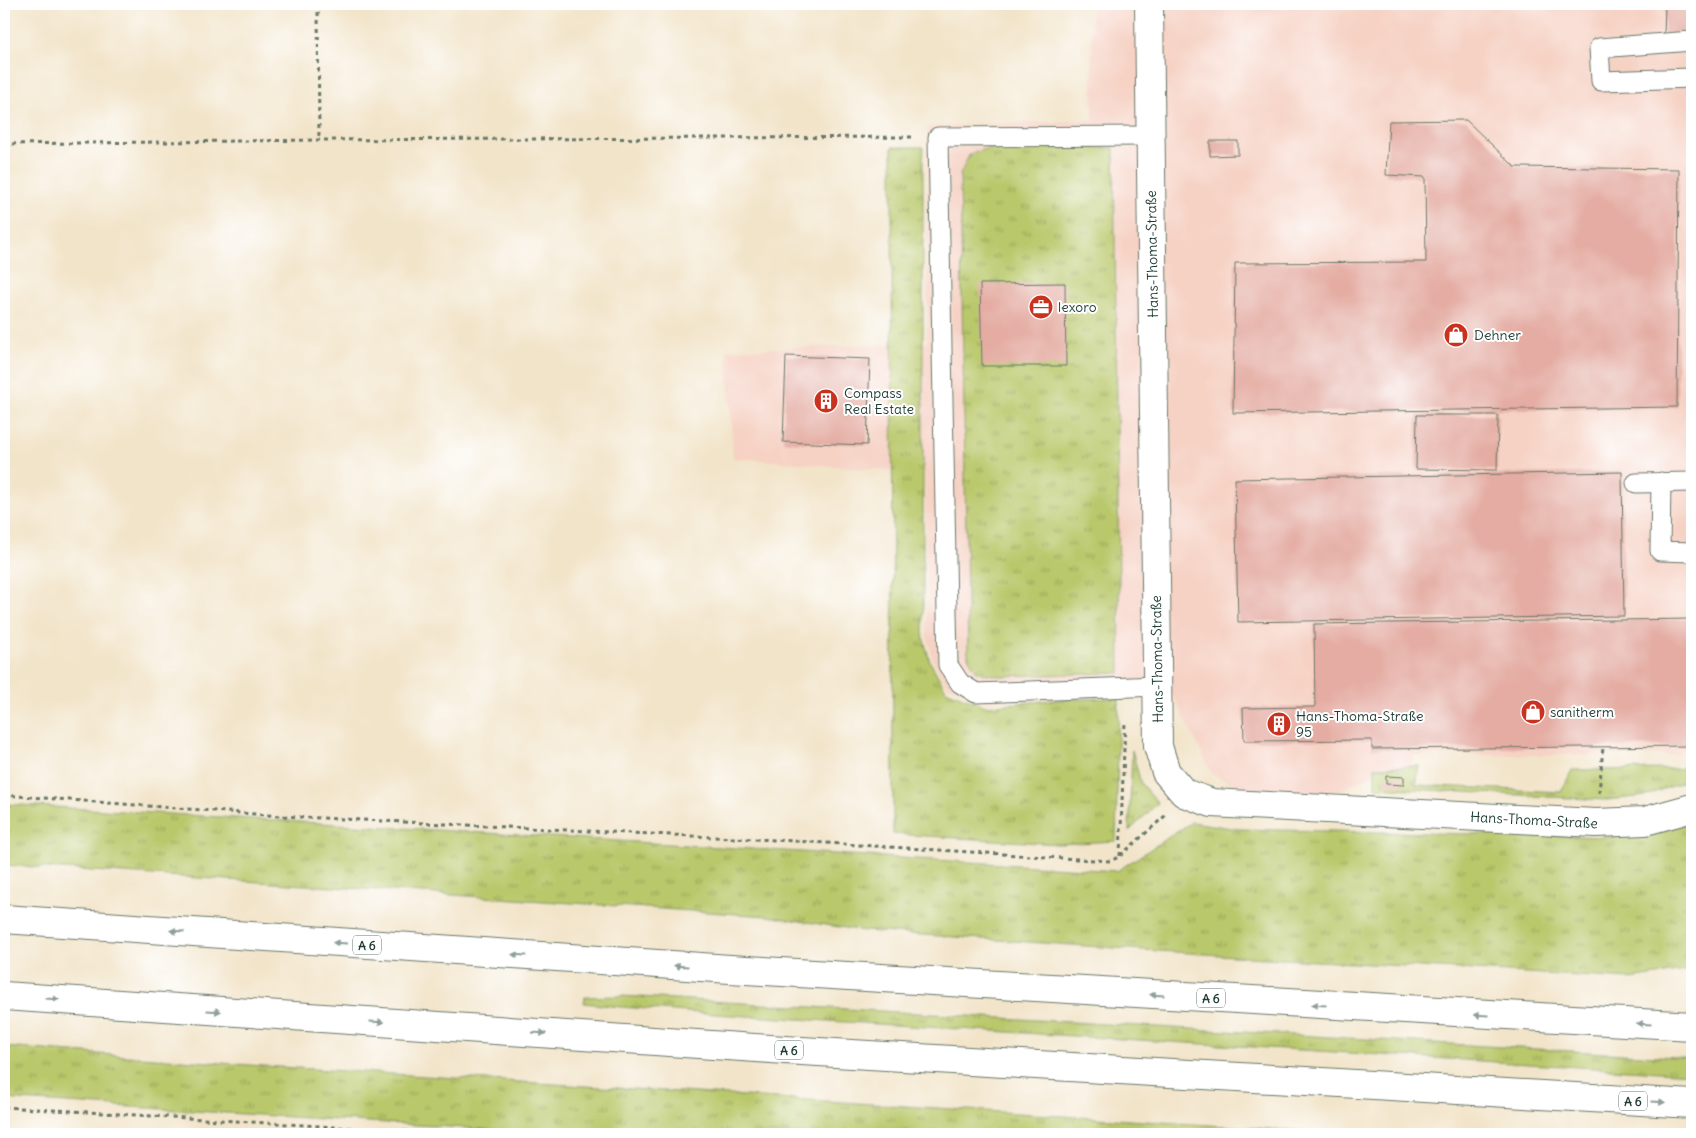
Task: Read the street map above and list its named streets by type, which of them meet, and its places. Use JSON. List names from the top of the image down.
{
  "streets": {
    "main road": ["Hans-Thoma-Straße", "A 6"]
  },
  "places": {
    "office": ["lexoro"],
    "shop": ["Dehner", "sanitherm"],
    "building": ["Compass Real Estate", "Hans-Thoma-Straße 95"]
  }
}
